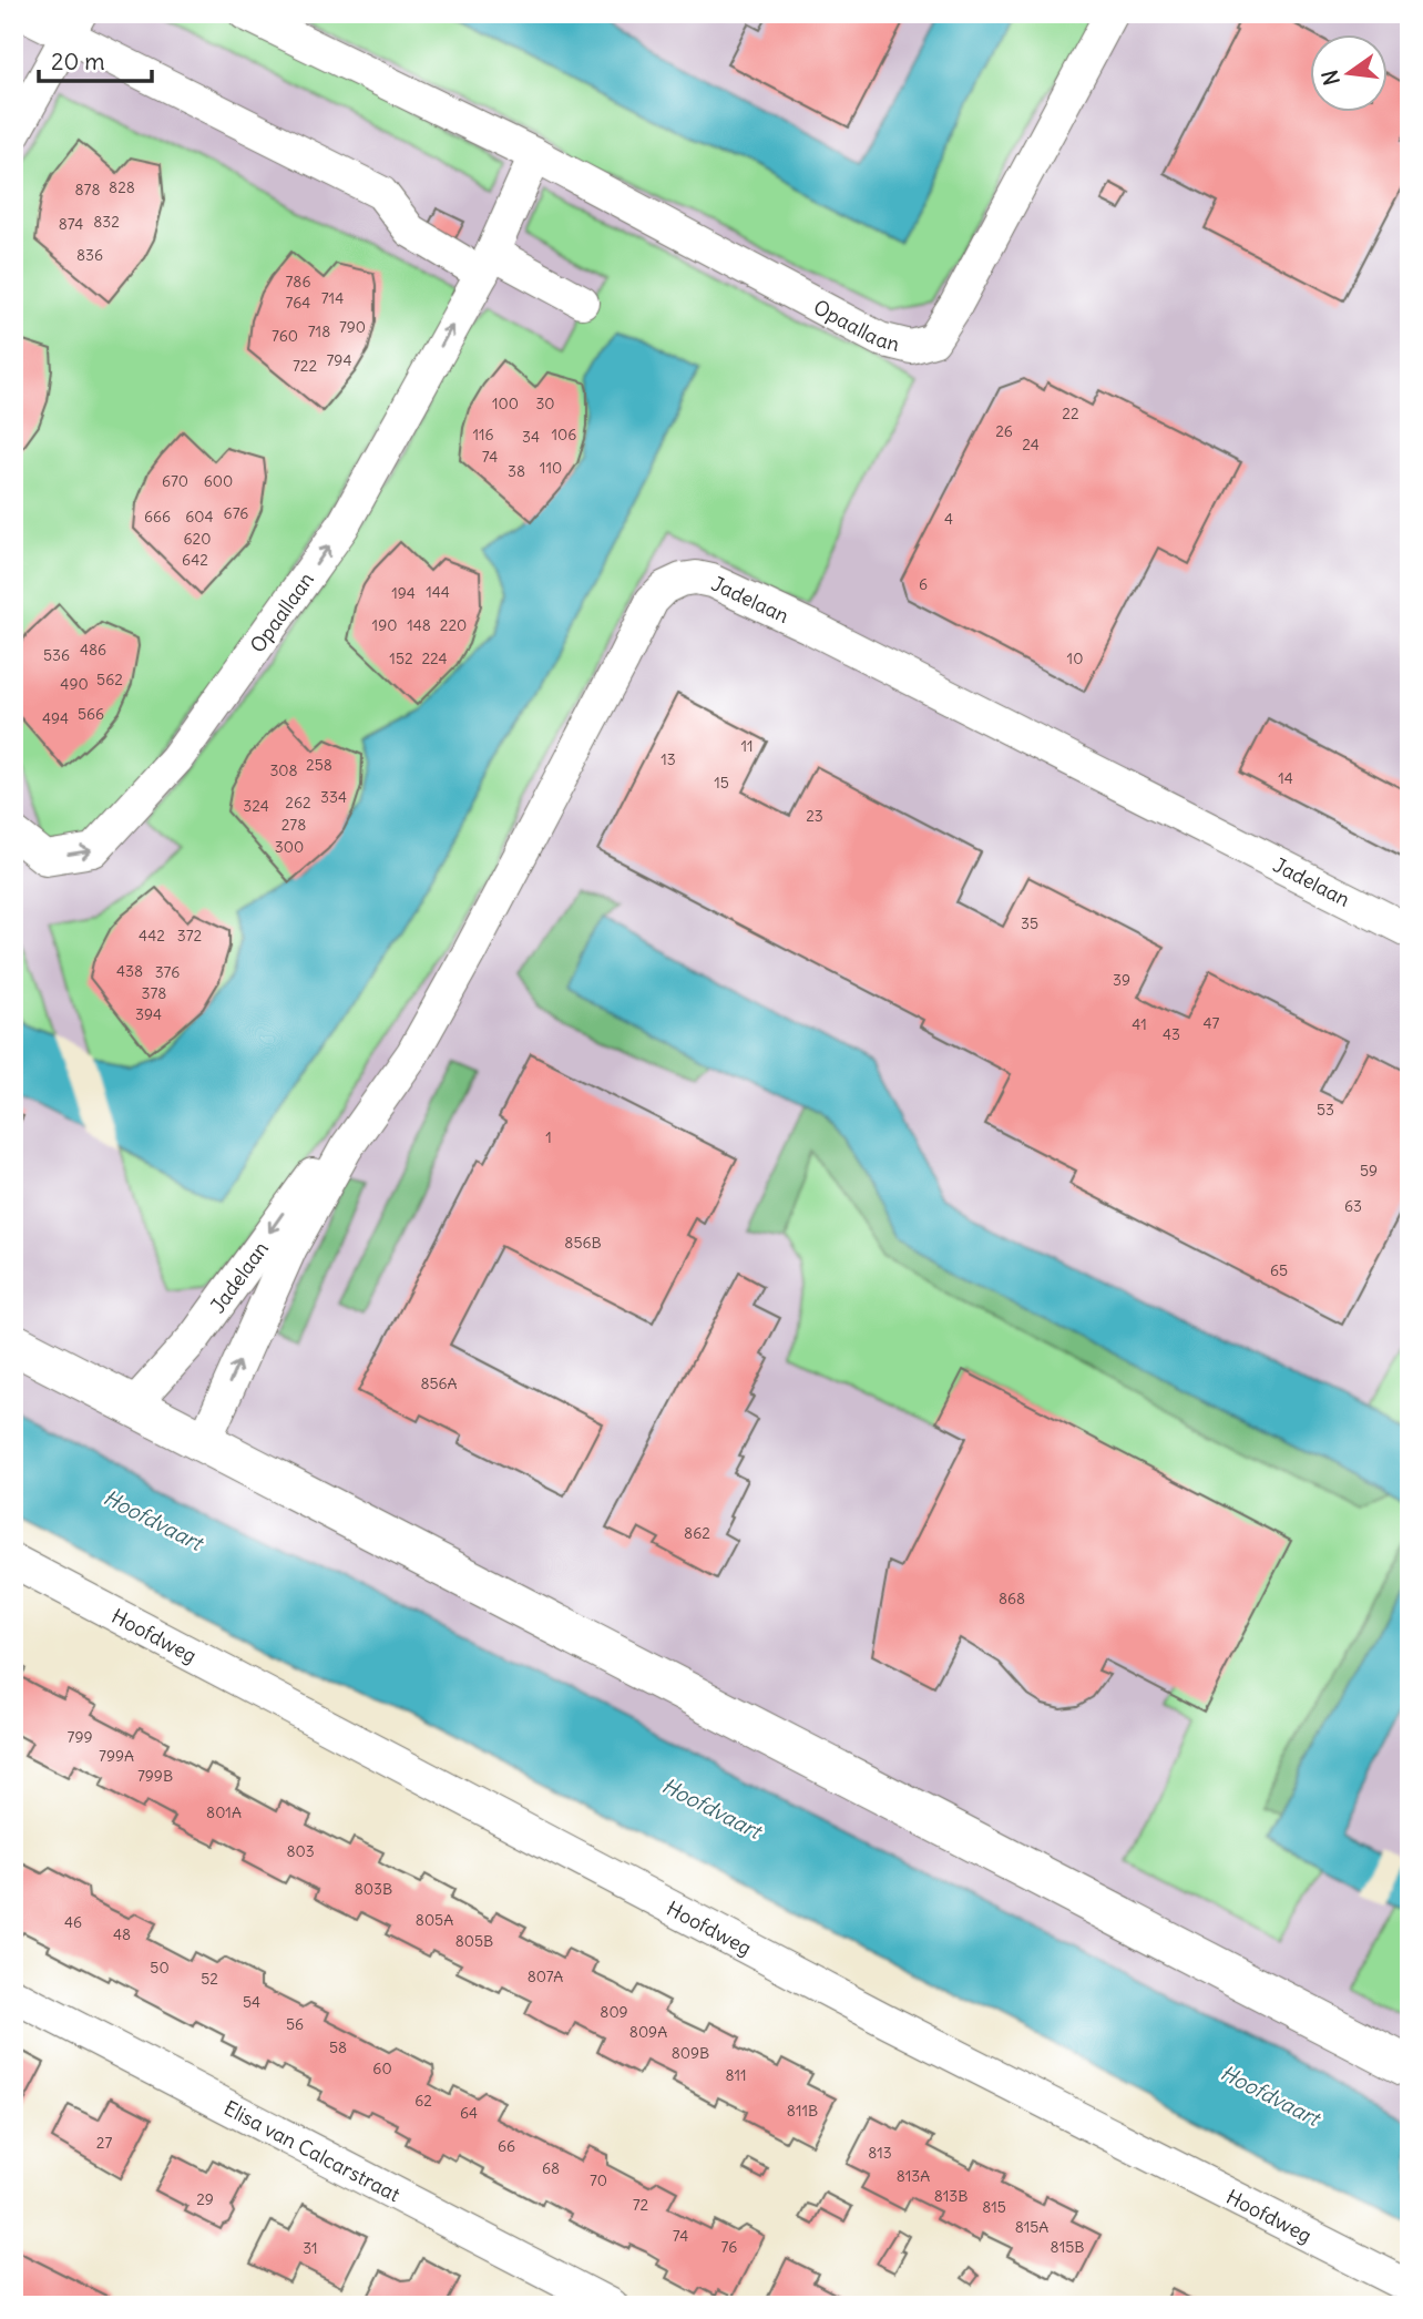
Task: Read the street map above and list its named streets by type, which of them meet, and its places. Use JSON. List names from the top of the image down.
{
  "streets": {
    "street": [
      "Opaallaan",
      "Jadelaan",
      "Hoofdweg",
      "Elisa van Calcarstraat"
    ]
  },
  "one_way": ["Opaallaan"],
  "water": ["Hoofdvaart"],
  "house_numbers": [
    "828",
    "878",
    "832",
    "874",
    "836",
    "786",
    "714",
    "764",
    "790",
    "718",
    "760",
    "794",
    "722",
    "100",
    "30",
    "22",
    "26",
    "116",
    "106",
    "34",
    "24",
    "74",
    "110",
    "38",
    "670",
    "600",
    "676",
    "666",
    "604",
    "4",
    "620",
    "642",
    "6",
    "144",
    "194",
    "190",
    "148",
    "220",
    "486",
    "536",
    "152",
    "224",
    "10",
    "562",
    "490",
    "566",
    "494",
    "11",
    "13",
    "258",
    "308",
    "14",
    "15",
    "334",
    "262",
    "324",
    "23",
    "278",
    "300",
    "35",
    "442",
    "372",
    "438",
    "376",
    "39",
    "378",
    "394",
    "47",
    "41",
    "43",
    "53",
    "1",
    "59",
    "63",
    "856B",
    "65",
    "856A",
    "862",
    "868",
    "799",
    "799A",
    "799B",
    "801A",
    "803",
    "803B",
    "805A",
    "46",
    "48",
    "805B",
    "50",
    "807A",
    "52",
    "54",
    "809",
    "56",
    "809A",
    "58",
    "809B",
    "60",
    "811",
    "62",
    "811B",
    "64",
    "27",
    "66",
    "813",
    "68",
    "813A",
    "70",
    "813B",
    "29",
    "72",
    "815",
    "815A",
    "74",
    "76",
    "815B",
    "31"
  ],
  "scale_bar": "20 m",
  "north": "left"
}
